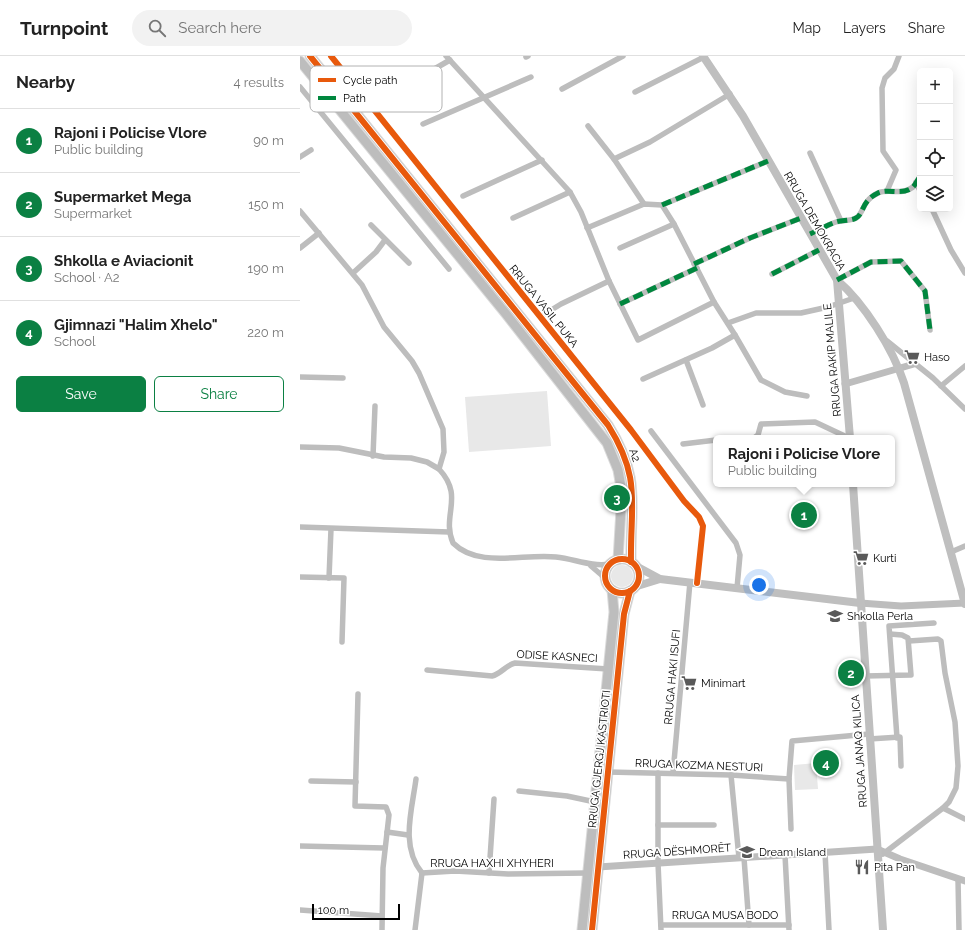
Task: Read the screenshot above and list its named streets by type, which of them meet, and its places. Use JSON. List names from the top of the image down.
{
  "streets": {
    "main road": [
      "RRUGA DEMOKRACIA",
      "RRUGA RAKIP MALILE",
      "A2",
      "RRUGA JANAQ KILICA",
      "RRUGA GJERGJ KASTRIOTI"
    ],
    "street": [
      "RRUGA VASIL PUKA",
      "ODISE KASNECI",
      "RRUGA HAKI ISUFI",
      "RRUGA KOZMA NESTURI",
      "RRUGA DËSHMORËT",
      "RRUGA HAXHI XHYHERI",
      "RRUGA MUSA BODO"
    ]
  },
  "crossings": [
    ["RRUGA DEMOKRACIA", "RRUGA RAKIP MALILE"],
    ["RRUGA VASIL PUKA", "RRUGA HAKI ISUFI"],
    ["A2", "RRUGA GJERGJ KASTRIOTI"],
    ["ODISE KASNECI", "RRUGA GJERGJ KASTRIOTI"],
    ["RRUGA HAKI ISUFI", "RRUGA KOZMA NESTURI"],
    ["RRUGA JANAQ KILICA", "RRUGA DËSHMORËT"],
    ["RRUGA GJERGJ KASTRIOTI", "RRUGA KOZMA NESTURI"],
    ["RRUGA GJERGJ KASTRIOTI", "RRUGA DËSHMORËT"],
    ["RRUGA GJERGJ KASTRIOTI", "RRUGA HAXHI XHYHERI"]
  ],
  "places": {
    "supermarket": ["Haso", "Kurti", "Minimart"],
    "school or university": ["Shkolla Perla", "Dream Island"],
    "restaurant": ["Pita Pan"]
  },
  "legend": ["Cycle path", "Path"],
  "scale_bar": "100 m",
  "page": {
    "header": "Turnpoint",
    "search": "Search here",
    "nav": ["Map", "Layers", "Share"],
    "heading": ["Nearby", "4 results"],
    "map_buttons": ["+", "−"],
    "list": [
      {
        "mark": "1",
        "name": "Rajoni i Policise Vlore",
        "note": "Public building",
        "value": "90 m"
      },
      {
        "mark": "2",
        "name": "Supermarket Mega",
        "note": "Supermarket",
        "value": "150 m"
      },
      {
        "mark": "3",
        "name": "Shkolla e Aviacionit",
        "note": "School · A2",
        "value": "190 m"
      },
      {
        "mark": "4",
        "name": "Gjimnazi \"Halim Xhelo\"",
        "note": "School",
        "value": "220 m"
      }
    ],
    "buttons": ["Save", "Share"],
    "popup": ["Rajoni i Policise Vlore", "Public building"],
    "pins": [
      "3",
      "1",
      "2",
      "4"
    ],
    "scale": "100 m"
  }
}
